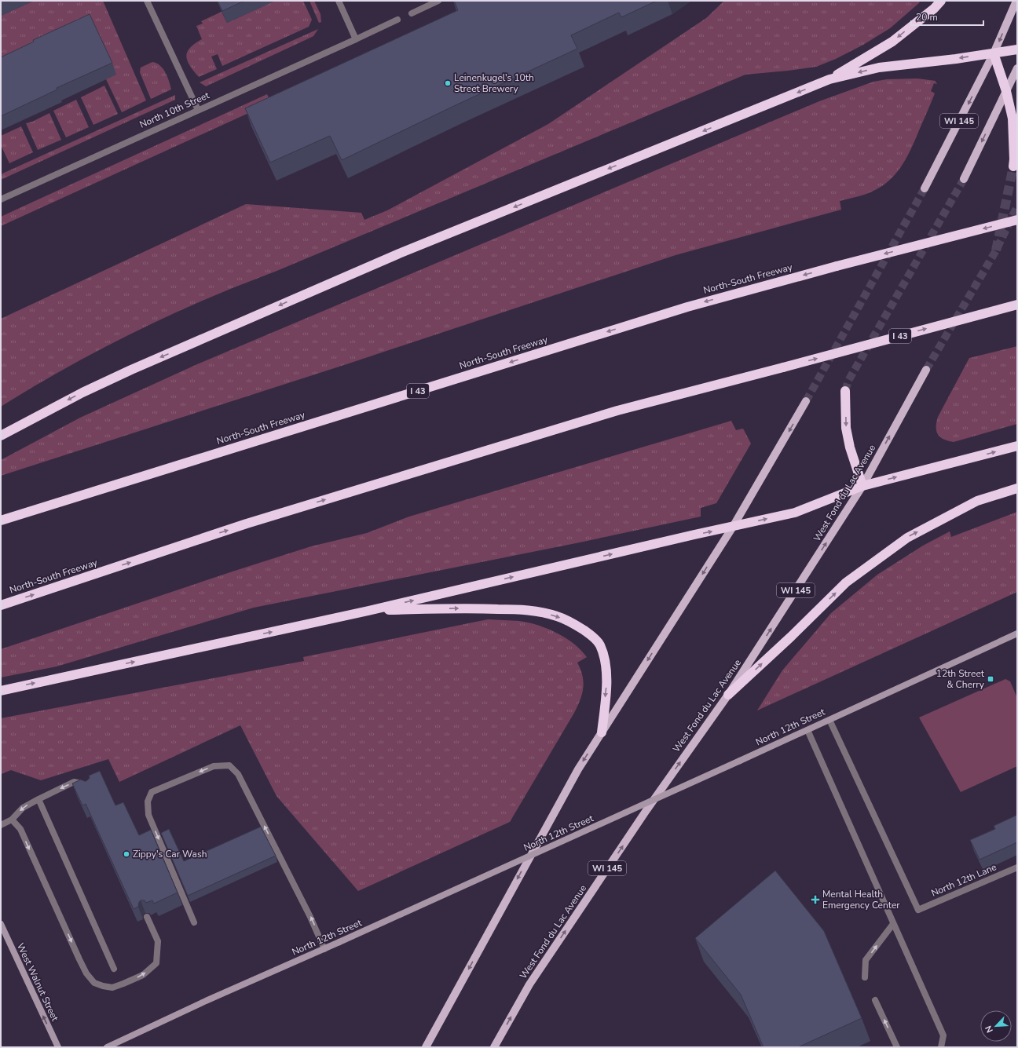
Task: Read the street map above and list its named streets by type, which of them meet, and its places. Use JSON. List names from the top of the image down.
{
  "streets": {
    "highway": ["North-South Freeway", "I 43"],
    "main road": ["WI 145", "West Fond du Lac Avenue"],
    "street": [
      "North 10th Street",
      "North 12th Street",
      "North 12th Lane",
      "West Walnut Street"
    ]
  },
  "crossings": [
    ["North 12th Street", "North 12th Lane"]
  ],
  "one_way": ["West Fond du Lac Avenue", "West Walnut Street"],
  "places": {
    "other": ["Leinenkugel's 10th Street Brewery", "Zippy's Car Wash"],
    "transit": ["12th Street & Cherry"],
    "health": ["Mental Health Emergency Center"]
  },
  "scale_bar": "20 m",
  "north": "bottom left"
}
